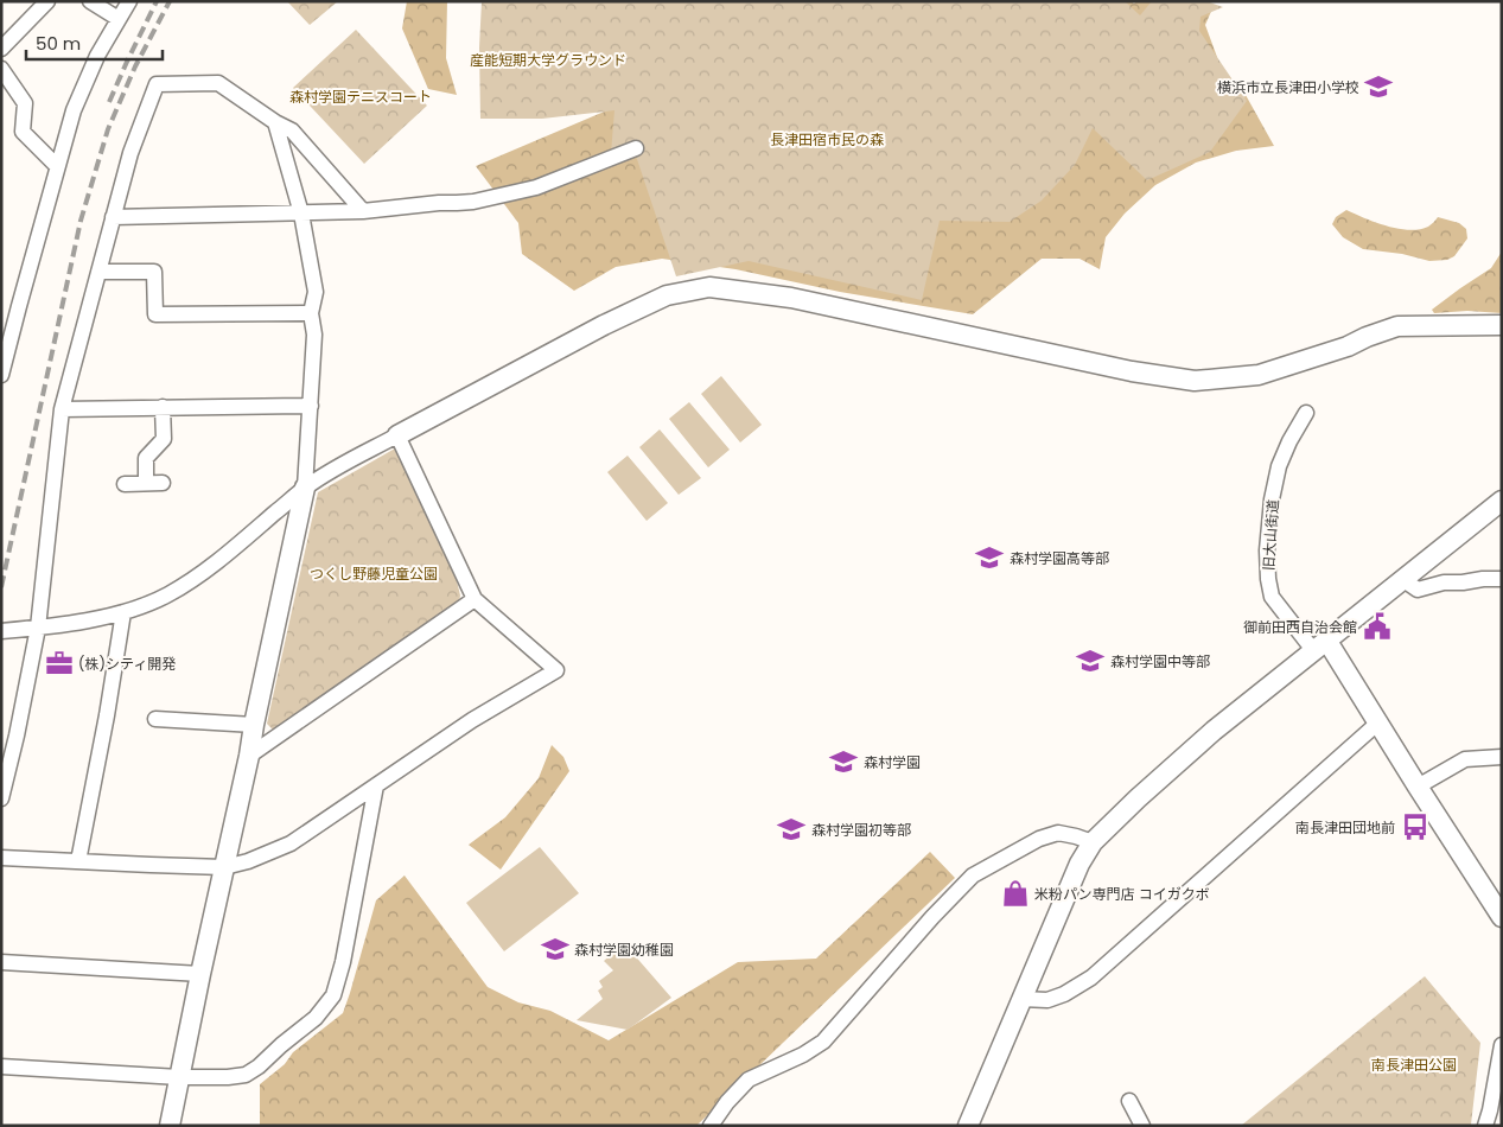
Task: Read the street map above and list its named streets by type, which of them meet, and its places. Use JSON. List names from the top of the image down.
{
  "streets": {
    "street": ["旧大山街道"]
  },
  "parks": [
    "産能短期大学グラウンド",
    "森村学園テニスコート",
    "長津田宿市民の森",
    "つくし野藤児童公園",
    "南長津田公園"
  ],
  "places": {
    "school or university": [
      "横浜市立長津田小学校",
      "森村学園高等部",
      "森村学園中等部",
      "森村学園",
      "森村学園初等部",
      "森村学園幼稚園"
    ],
    "public building": ["御前田西自治会館"],
    "office": ["(株)シティ開発"],
    "bus stop": ["南長津田団地前"],
    "shop": ["米粉パン専門店 コイガクボ"]
  },
  "scale_bar": "50 m"
}
